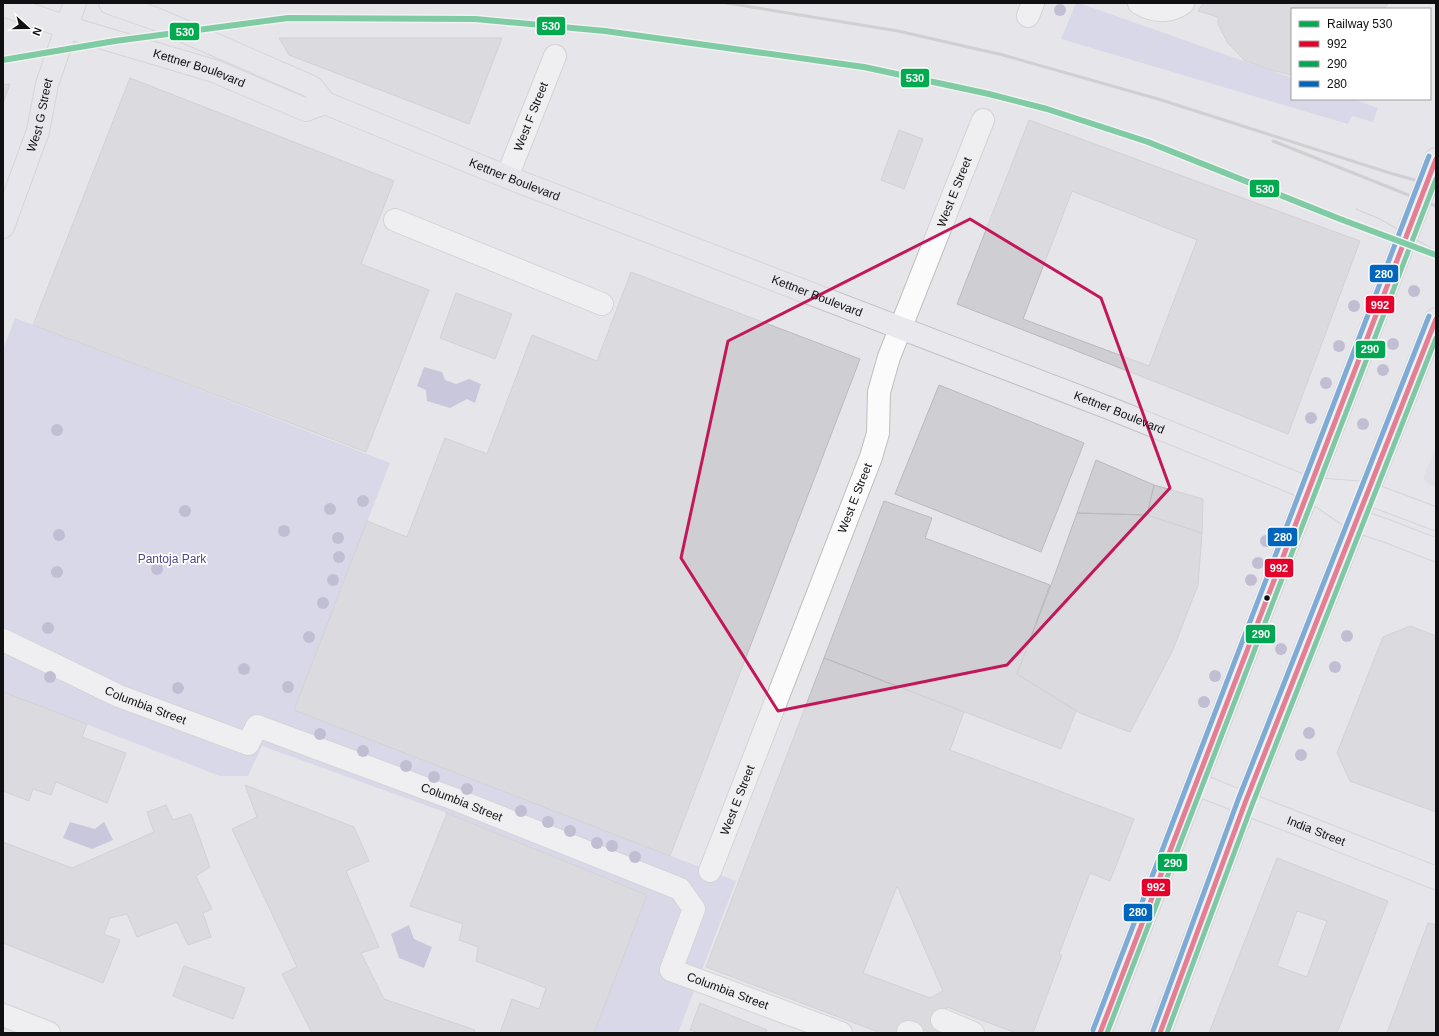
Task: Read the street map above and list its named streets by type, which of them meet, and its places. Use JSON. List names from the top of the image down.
{
  "streets": {
    "main road": ["Kettner Boulevard", "West G Street", "India Street"],
    "street": ["West F Street", "West E Street", "Columbia Street"]
  },
  "crossings": [
    ["Kettner Boulevard", "West G Street"],
    ["Kettner Boulevard", "West F Street"],
    ["Kettner Boulevard", "West E Street"]
  ],
  "parks": ["Pantoja Park"],
  "lines": [
    "rail line 530",
    "transit line 280",
    "transit line 992",
    "transit line 290"
  ],
  "legend": [
    "Railway 530",
    "992",
    "290",
    "280"
  ],
  "north": "right"
}
